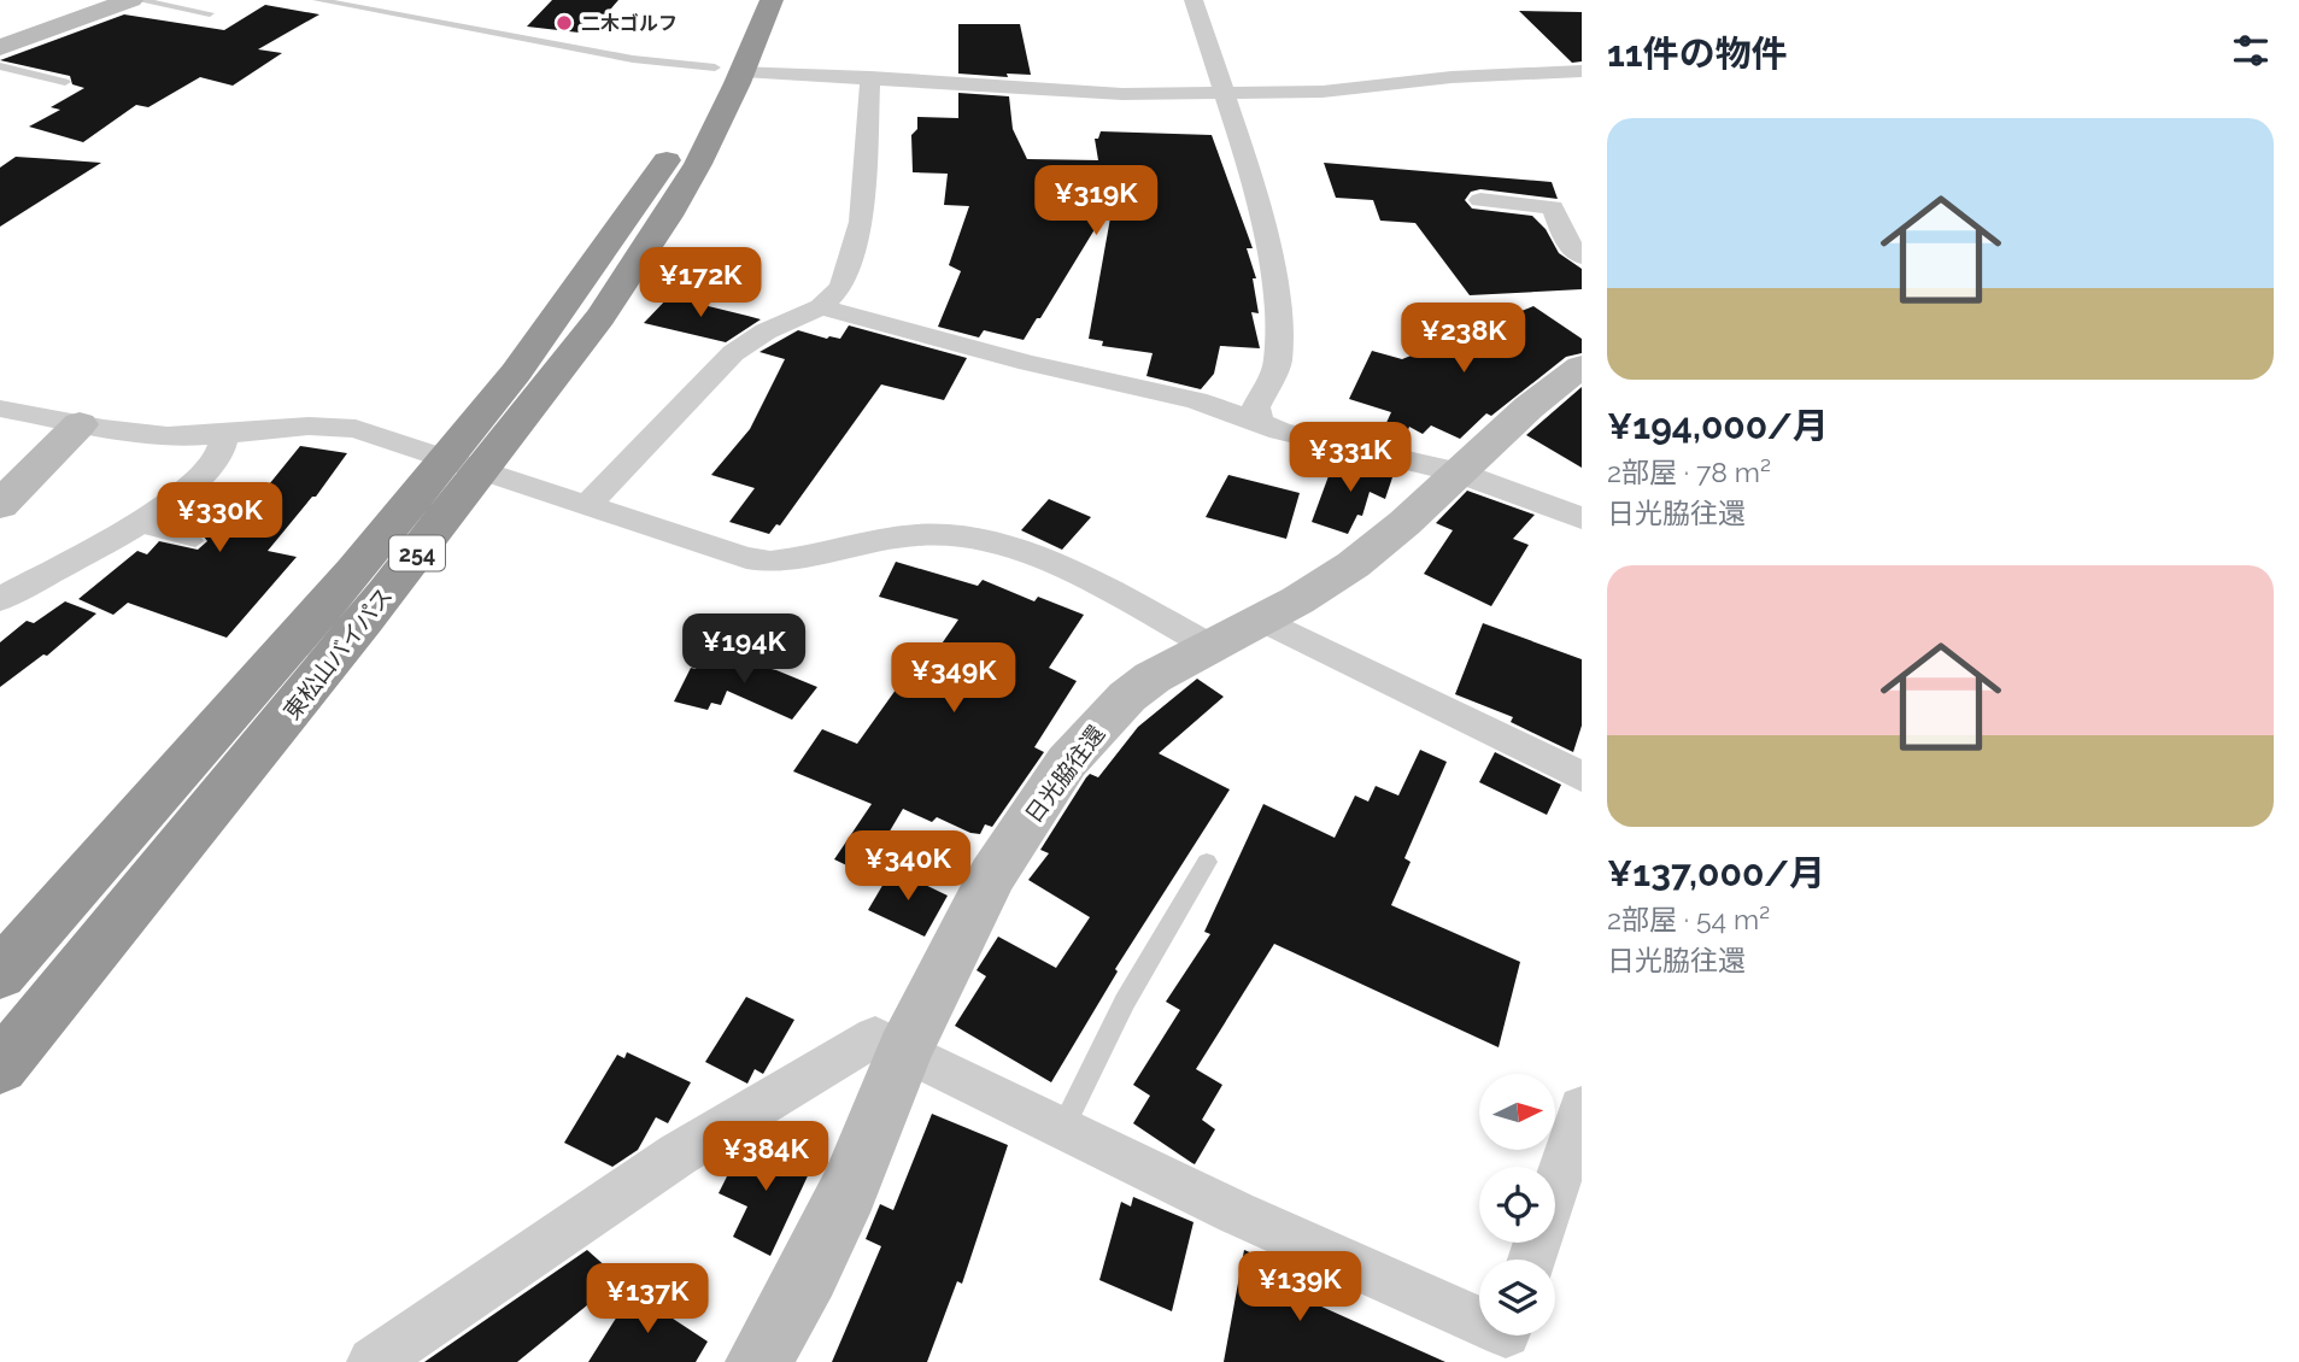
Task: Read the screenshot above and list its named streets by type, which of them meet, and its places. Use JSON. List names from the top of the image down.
{
  "streets": {
    "highway": ["254", "東松山バイパス"],
    "street": ["日光脇往還"]
  },
  "places": ["二木ゴルフ"],
  "north": "right",
  "page": {
    "heading": "11件の物件",
    "list": [
      {
        "name": "¥194,000/月",
        "note": "2部屋 · 78 m² · 日光脇往還"
      },
      {
        "name": "¥137,000/月",
        "note": "2部屋 · 54 m² · 日光脇往還"
      }
    ],
    "price": [
      "¥319K",
      "¥172K",
      "¥238K",
      "¥331K",
      "¥330K",
      "¥194K",
      "¥349K",
      "¥340K",
      "¥384K",
      "¥139K",
      "¥137K"
    ]
  }
}
